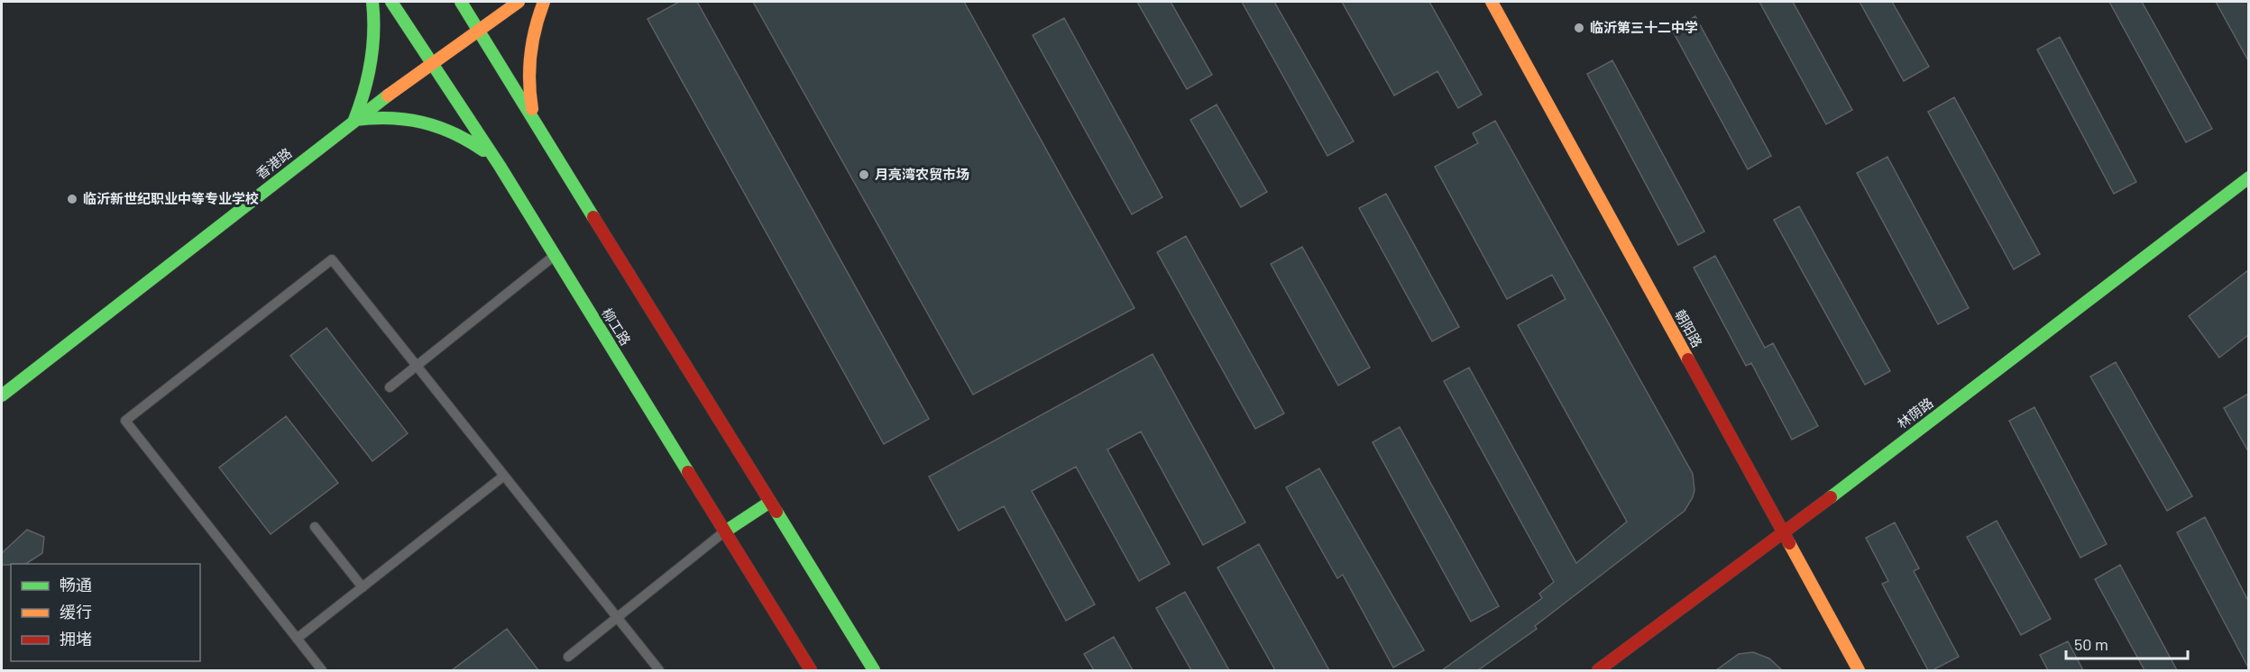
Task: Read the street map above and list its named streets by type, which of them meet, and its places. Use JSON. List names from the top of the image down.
{
  "streets": {
    "main road": [
      "香港路",
      "柳工路",
      "朝阳路",
      "林荫路"
    ]
  },
  "crossings": [
    ["香港路", "柳工路"],
    ["朝阳路", "林荫路"]
  ],
  "places": ["临沂第三十二中学", "月亮湾农贸市场", "临沂新世纪职业中等专业学校"],
  "legend": ["畅通", "缓行", "拥堵"],
  "scale_bar": "50 m"
}
